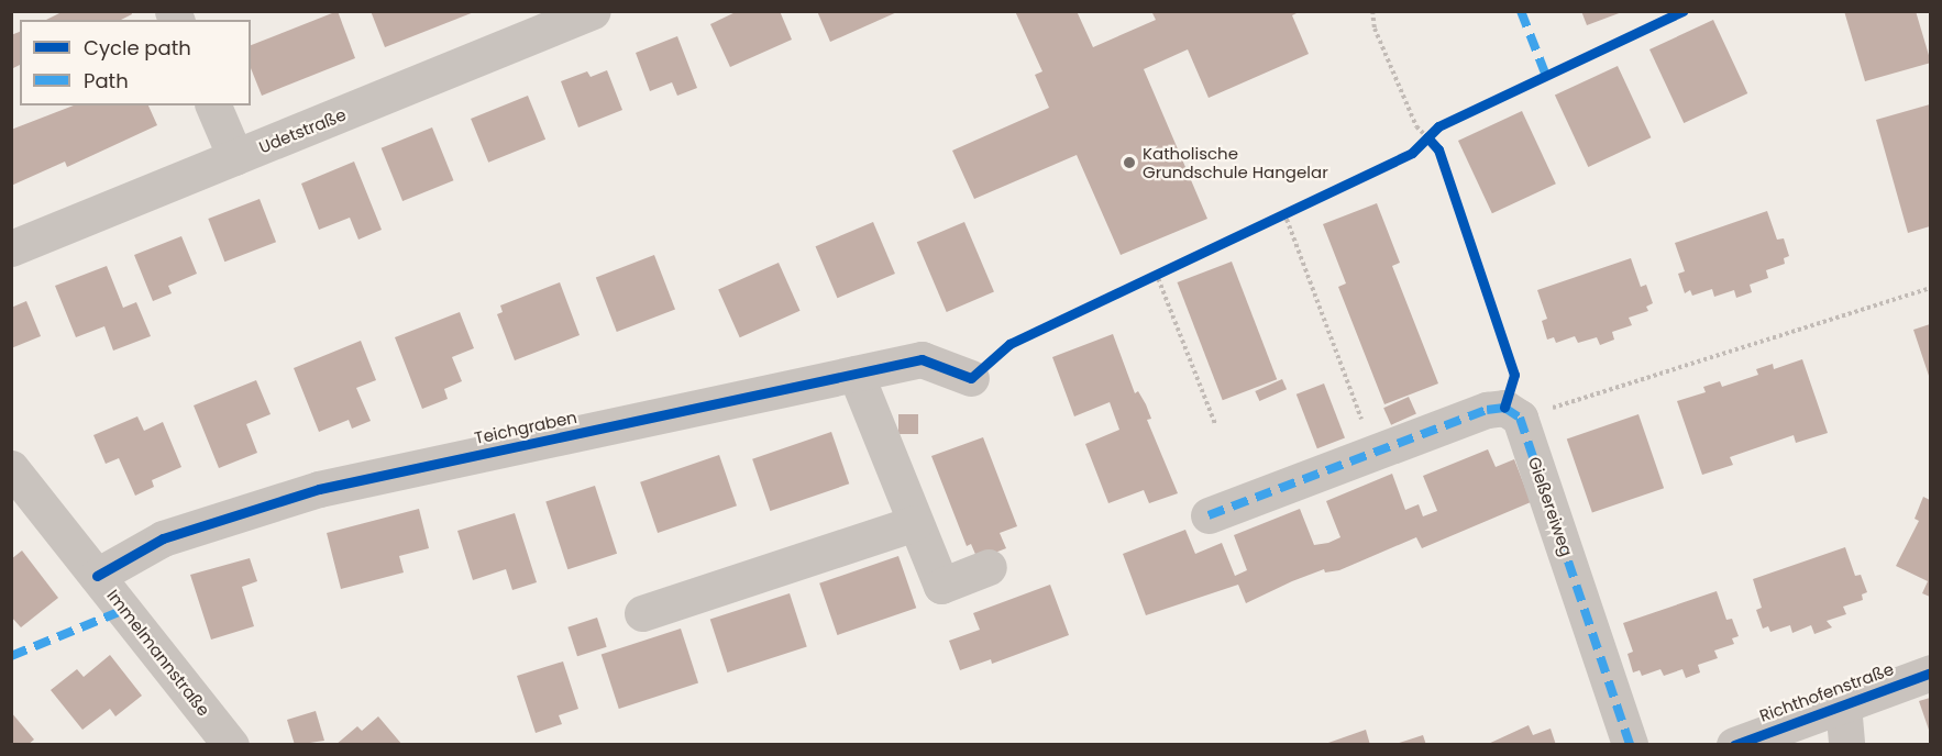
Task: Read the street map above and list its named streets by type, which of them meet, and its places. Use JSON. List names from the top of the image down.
{
  "streets": {
    "street": [
      "Udetstraße",
      "Teichgraben",
      "Gießereiweg",
      "Immelmannstraße",
      "Richthofenstraße"
    ]
  },
  "crossings": [
    ["Teichgraben", "Immelmannstraße"]
  ],
  "places": ["Katholische Grundschule Hangelar"],
  "legend": ["Cycle path", "Path"]
}
